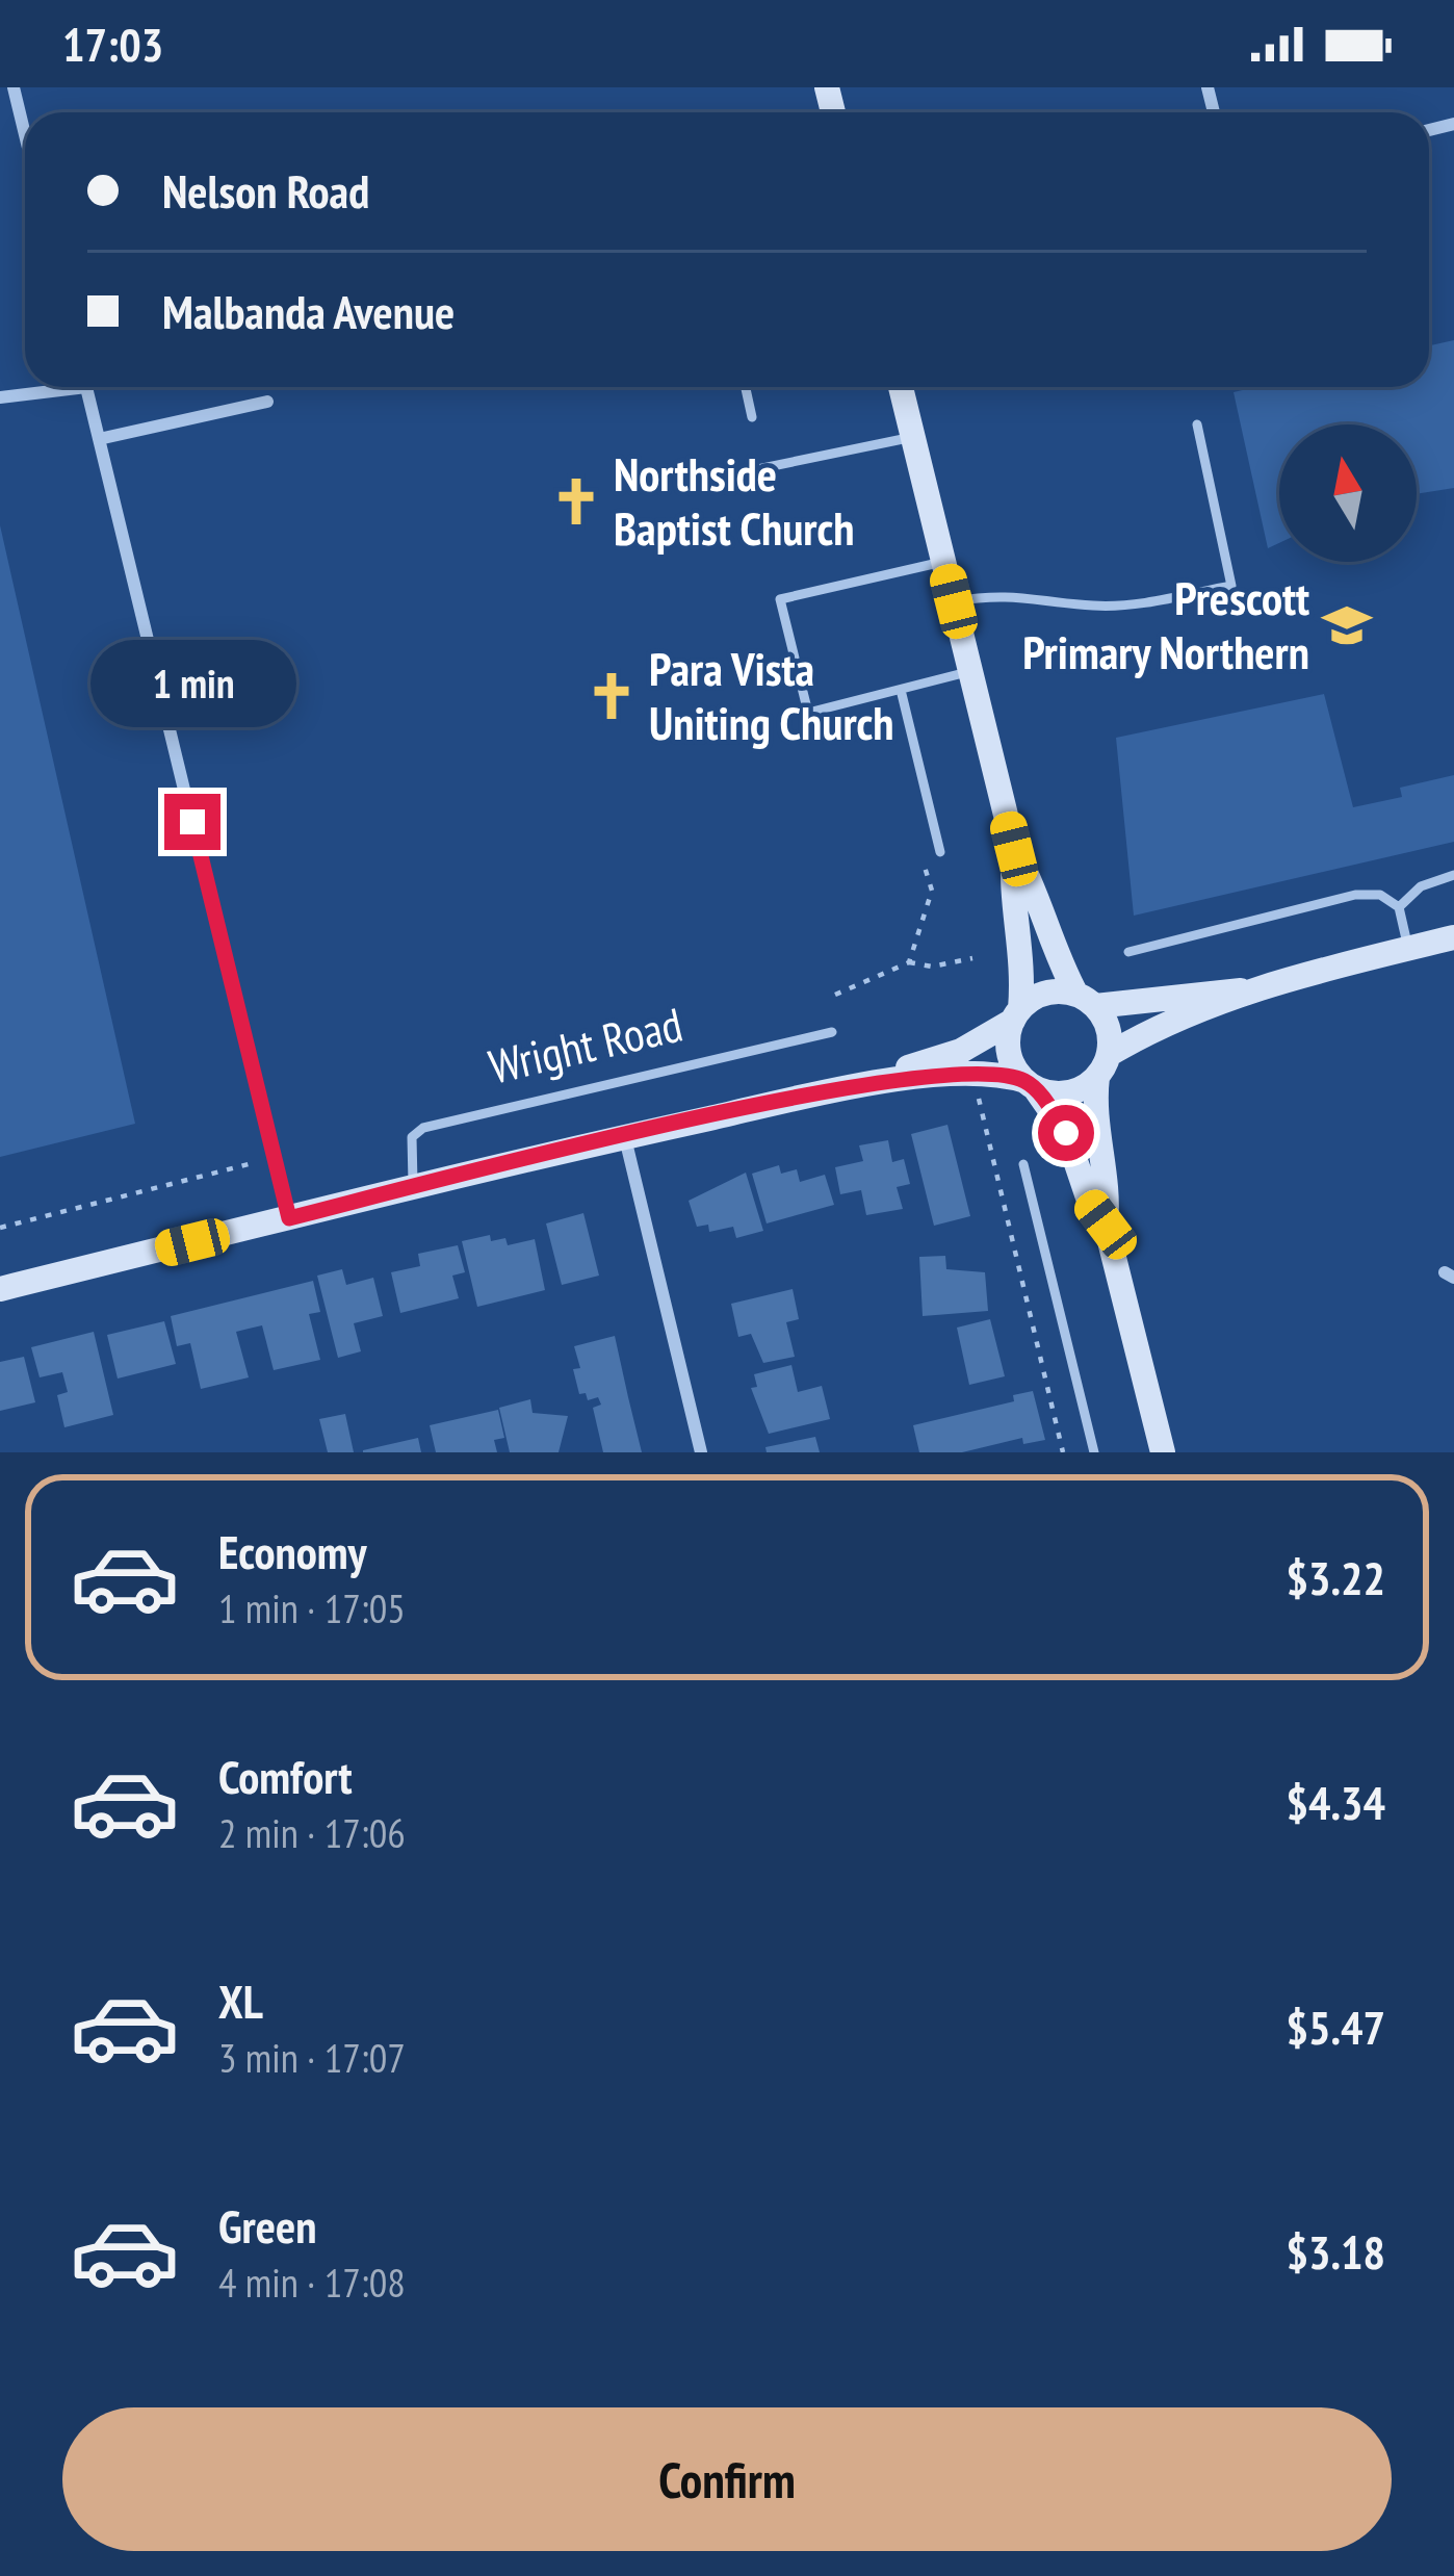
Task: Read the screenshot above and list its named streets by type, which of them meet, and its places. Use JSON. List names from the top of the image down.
{
  "streets": {
    "main road": ["Wright Road"]
  },
  "places": {
    "church": ["Northside Baptist Church", "Para Vista Uniting Church"],
    "school or university": ["Prescott Primary Northern"]
  },
  "north": "top",
  "page": {
    "status": "17:03",
    "banner": ["Nelson Road", "Malbanda Avenue"],
    "bubble": "1 min",
    "list": [
      {
        "name": "Economy",
        "note": "1 min · 17:05",
        "value": "$3.22"
      },
      {
        "name": "Comfort",
        "note": "2 min · 17:06",
        "value": "$4.34"
      },
      {
        "name": "XL",
        "note": "3 min · 17:07",
        "value": "$5.47"
      },
      {
        "name": "Green",
        "note": "4 min · 17:08",
        "value": "$3.18"
      }
    ],
    "buttons": "Confirm"
  }
}
